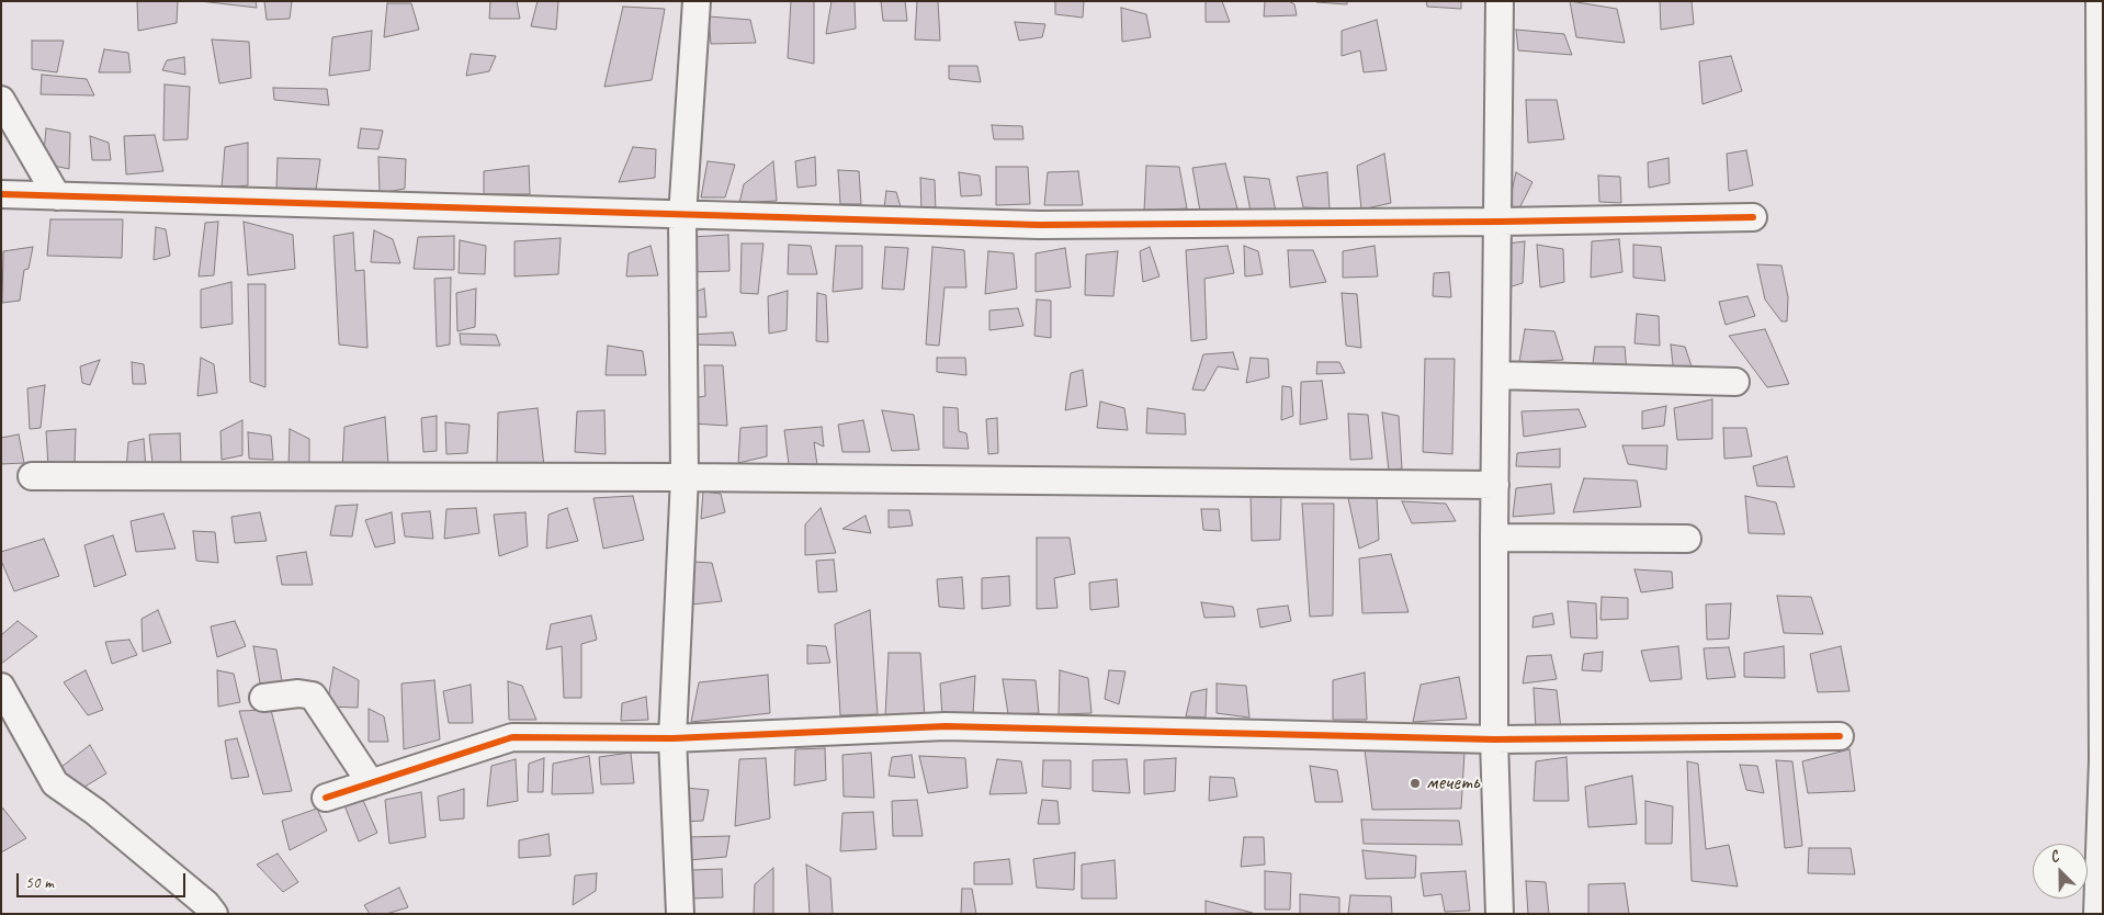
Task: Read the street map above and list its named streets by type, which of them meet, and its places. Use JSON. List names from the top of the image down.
{
  "places": ["мечеть"],
  "scale_bar": "50 m",
  "north": "top left"
}
